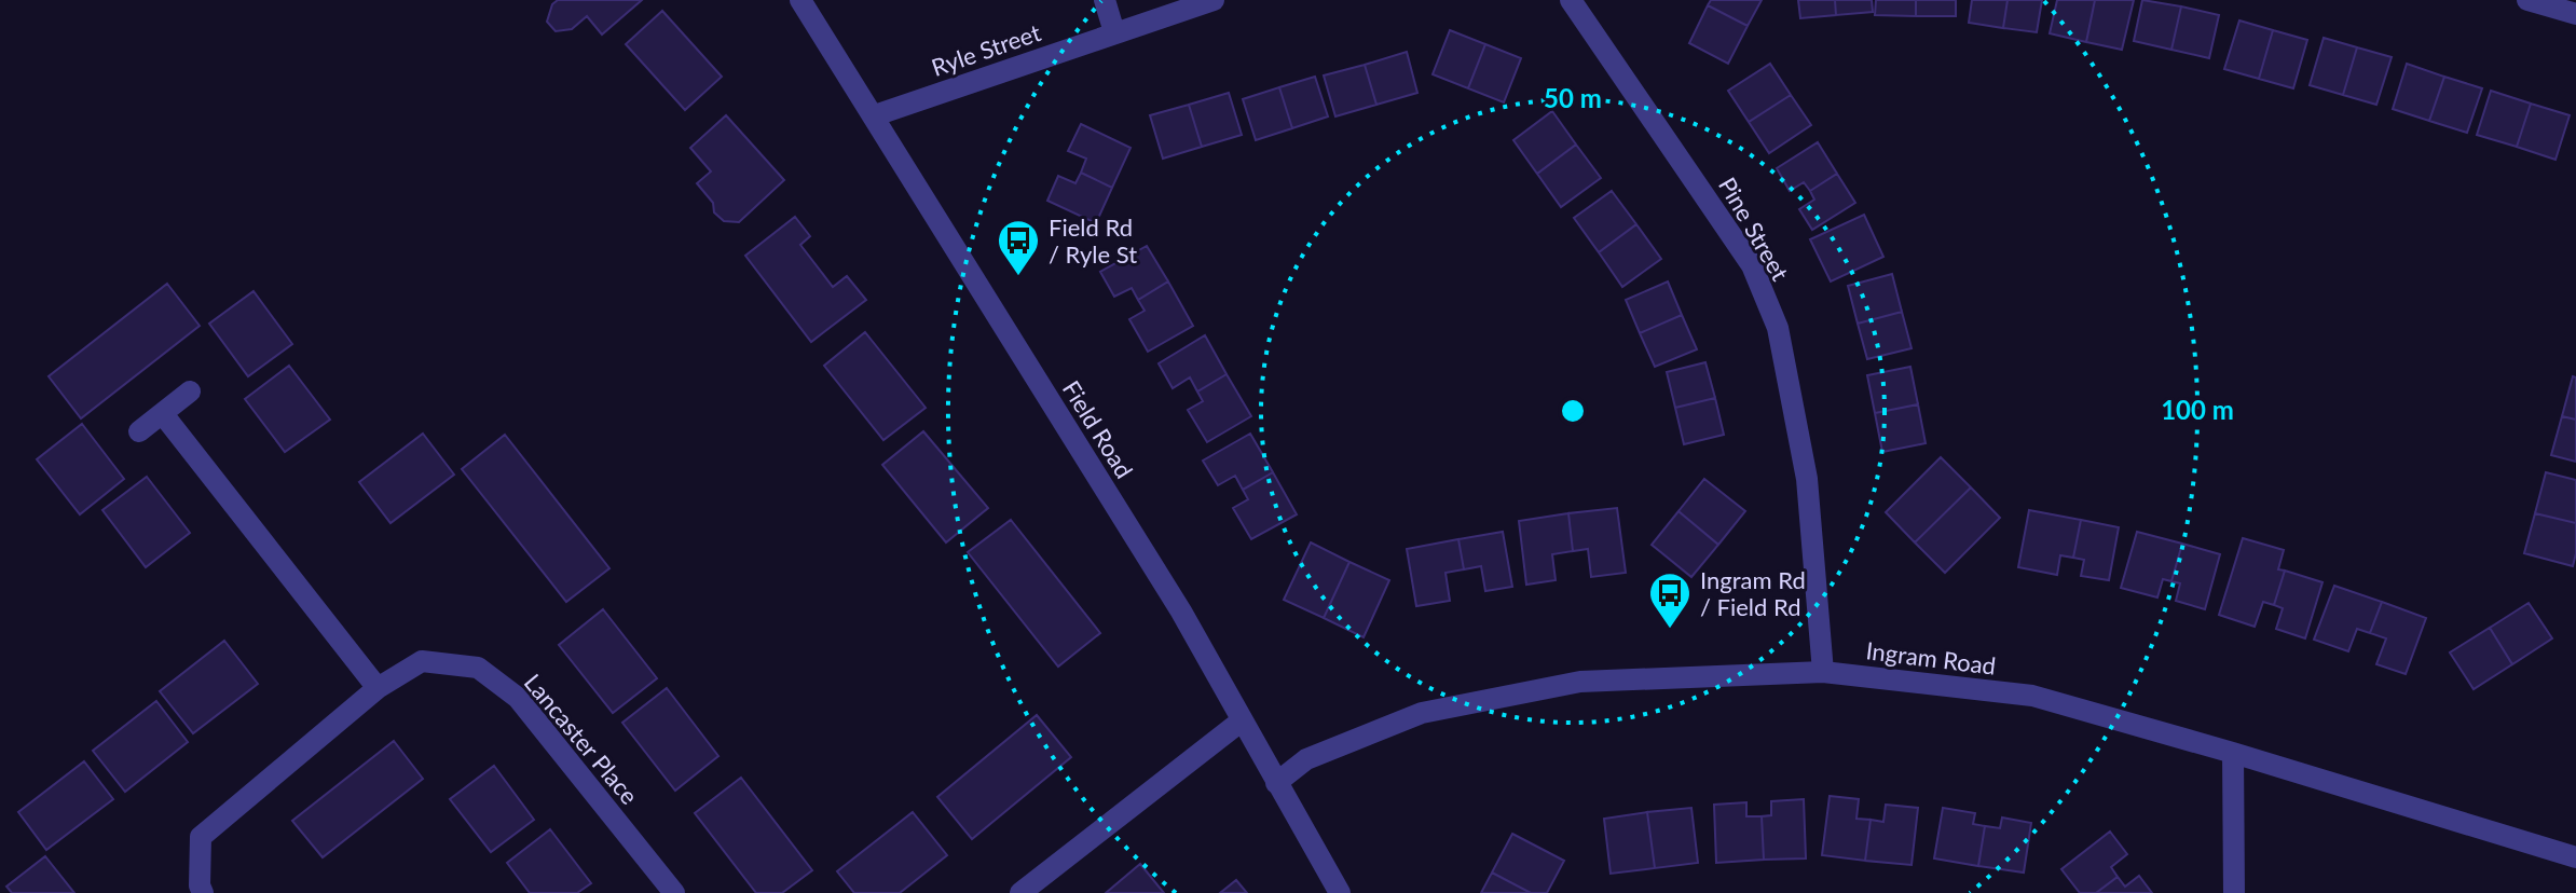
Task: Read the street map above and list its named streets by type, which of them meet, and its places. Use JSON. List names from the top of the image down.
{
  "streets": {
    "street": [
      "Ryle Street",
      "Pine Street",
      "Field Road",
      "Ingram Road",
      "Lancaster Place"
    ]
  },
  "crossings": [
    ["Ryle Street", "Field Road"],
    ["Pine Street", "Ingram Road"],
    ["Field Road", "Ingram Road"]
  ],
  "places": {
    "bus stop": ["Field Rd / Ryle St", "Ingram Rd / Field Rd"]
  },
  "rings": ["50 m", "100 m"]
}
